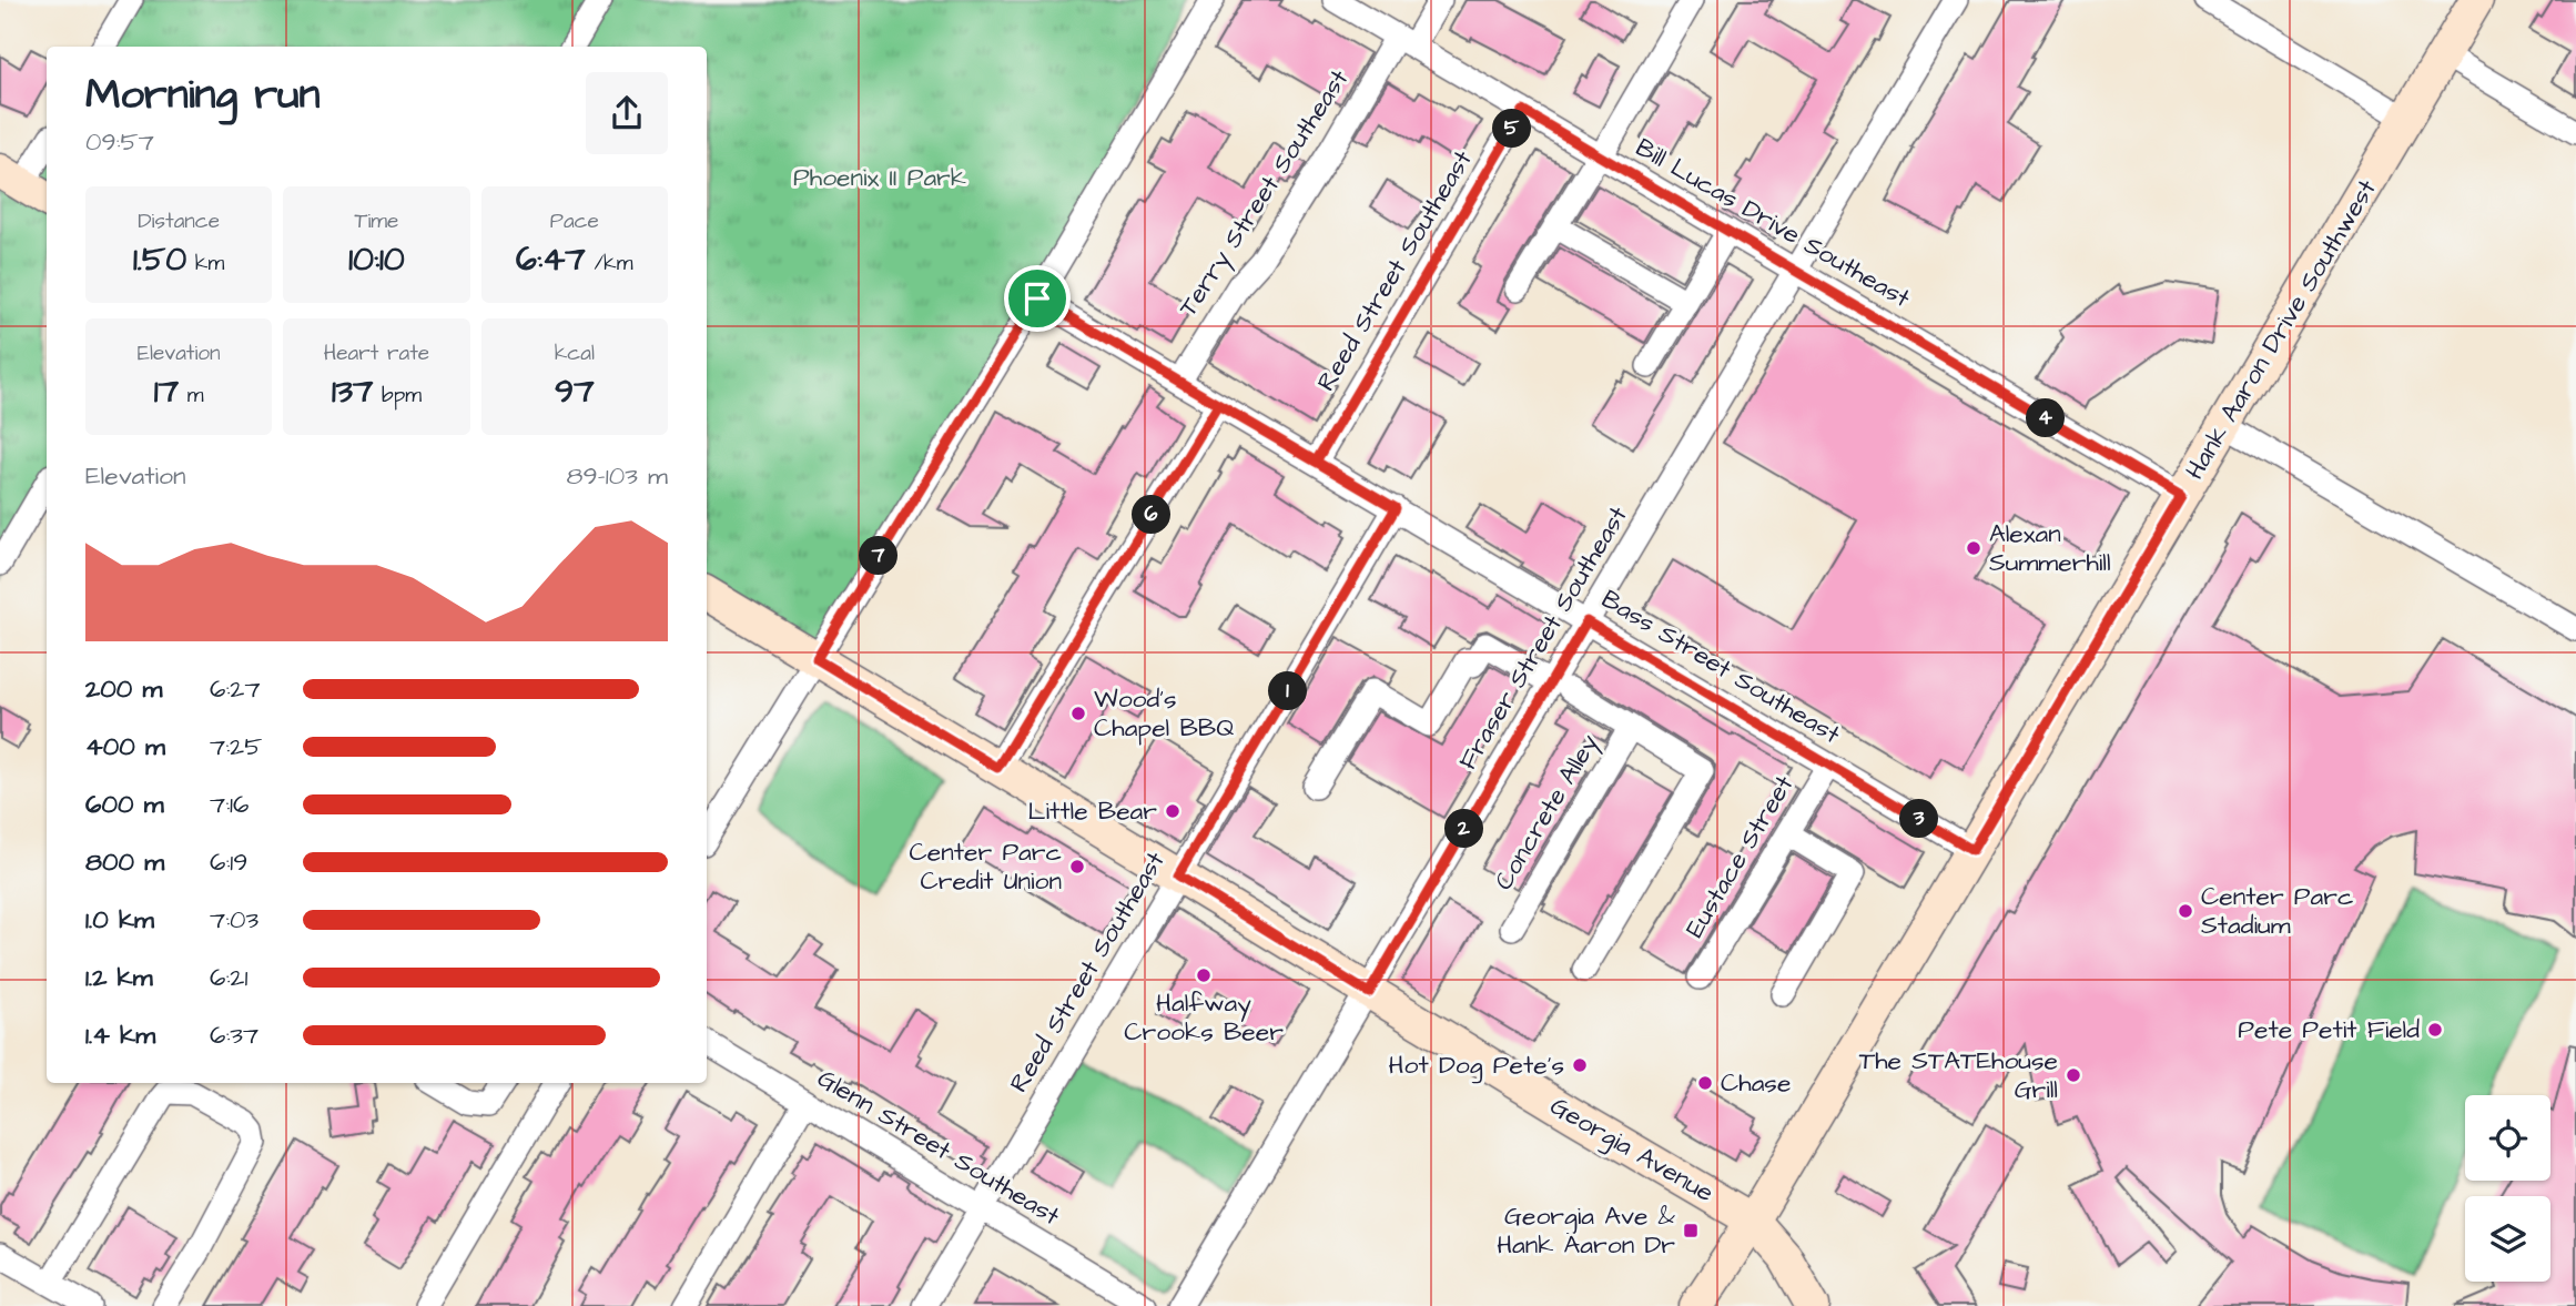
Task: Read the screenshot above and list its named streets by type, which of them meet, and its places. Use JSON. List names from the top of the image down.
{
  "streets": {
    "main road": ["Hank Aaron Drive Southwest", "Georgia Avenue"],
    "street": [
      "Terry Street Southeast",
      "Bill Lucas Drive Southeast",
      "Reed Street Southeast",
      "Fraser Street Southeast",
      "Bass Street Southeast",
      "Concrete Alley",
      "Eustace Street",
      "Glenn Street Southeast"
    ]
  },
  "crossings": [
    ["Terry Street Southeast", "Bill Lucas Drive Southeast"],
    ["Terry Street Southeast", "Bass Street Southeast"],
    ["Bill Lucas Drive Southeast", "Reed Street Southeast"],
    ["Bill Lucas Drive Southeast", "Hank Aaron Drive Southwest"],
    ["Bill Lucas Drive Southeast", "Fraser Street Southeast"],
    ["Reed Street Southeast", "Bass Street Southeast"],
    ["Reed Street Southeast", "Glenn Street Southeast"],
    ["Reed Street Southeast", "Georgia Avenue"],
    ["Hank Aaron Drive Southwest", "Bass Street Southeast"],
    ["Hank Aaron Drive Southwest", "Georgia Avenue"],
    ["Fraser Street Southeast", "Bass Street Southeast"],
    ["Fraser Street Southeast", "Georgia Avenue"],
    ["Bass Street Southeast", "Eustace Street"]
  ],
  "parks": ["Phoenix II Park"],
  "places": {
    "other": [
      "Alexan Summerhill",
      "Wood’s Chapel BBQ",
      "Little Bear",
      "Center Parc Credit Union",
      "Center Parc Stadium",
      "Halfway Crooks Beer",
      "Pete Petit Field",
      "Hot Dog Pete's",
      "The STATEhouse Grill",
      "Chase"
    ],
    "transit": ["Georgia Ave & Hank Aaron Dr"]
  },
  "page": {
    "heading": ["Morning run", "09:57"],
    "pins": [
      "5",
      "4",
      "6",
      "7",
      "1",
      "3",
      "2"
    ],
    "stats": [
      ["Distance", "1.50 km"],
      ["Time", "10:10"],
      ["Pace", "6:47 /km"],
      ["Elevation", "17 m"],
      ["Heart rate", "137 bpm"],
      ["kcal", "97"]
    ],
    "chart": ["Elevation", "89–103 m"],
    "list": [
      {
        "name": "200 m",
        "note": "6:27"
      },
      {
        "name": "400 m",
        "note": "7:25"
      },
      {
        "name": "600 m",
        "note": "7:16"
      },
      {
        "name": "800 m",
        "note": "6:19"
      },
      {
        "name": "1.0 km",
        "note": "7:03"
      },
      {
        "name": "1.2 km",
        "note": "6:21"
      },
      {
        "name": "1.4 km",
        "note": "6:37"
      }
    ]
  }
}
